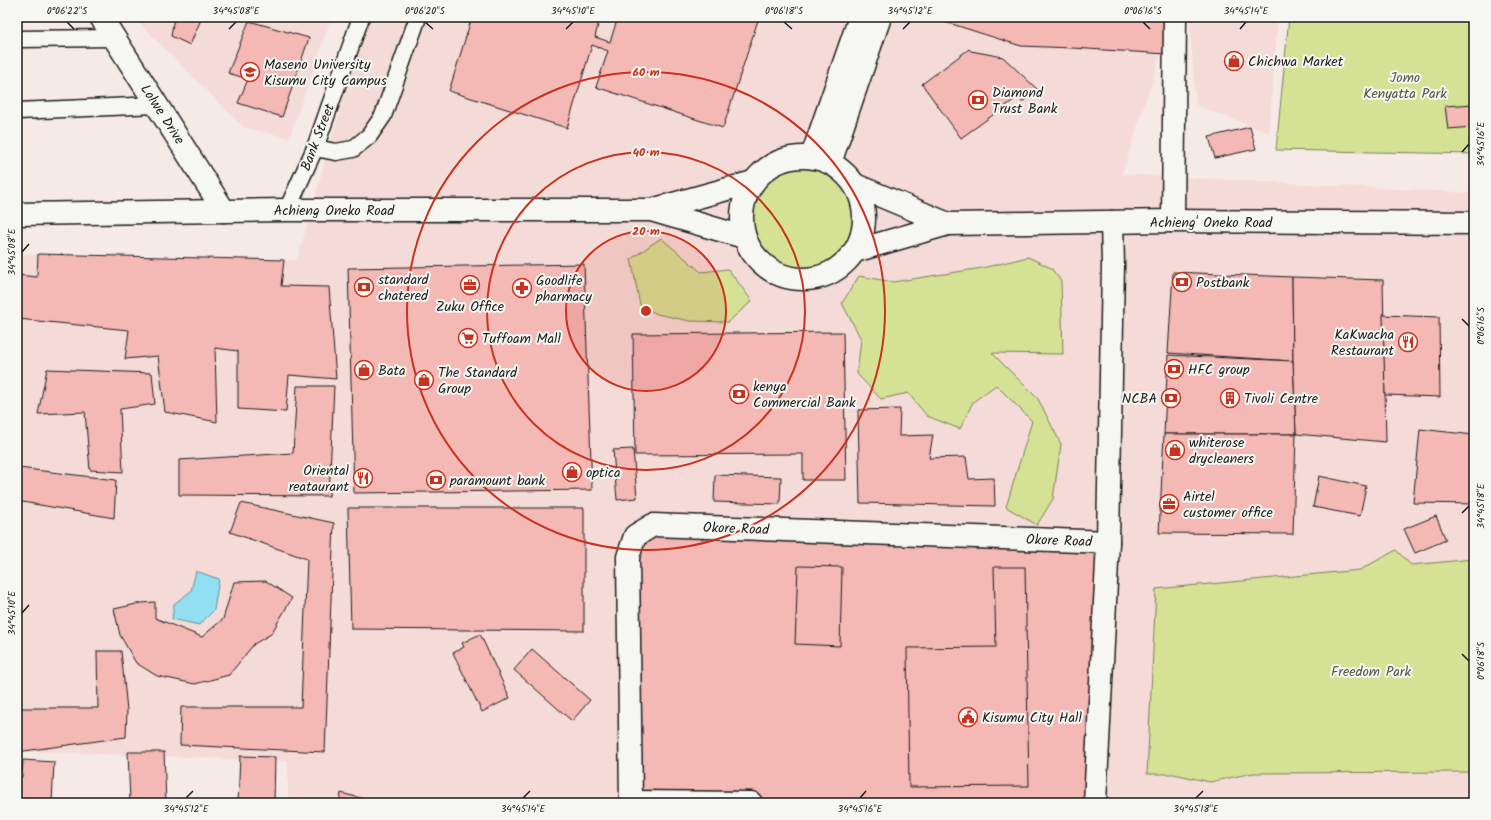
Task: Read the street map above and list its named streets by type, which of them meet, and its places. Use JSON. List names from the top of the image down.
{
  "streets": {
    "main road": [
      "Lolwe Drive",
      "Achieng Oneko Road",
      "Achieng' Oneko Road",
      "Okore Road"
    ],
    "lane": ["Bank Street"]
  },
  "crossings": [
    ["Lolwe Drive", "Achieng Oneko Road"],
    ["Bank Street", "Achieng Oneko Road"],
    ["Achieng Oneko Road", "Achieng' Oneko Road"]
  ],
  "parks": ["Jomo Kenyatta Park", "Freedom Park"],
  "places": {
    "shop": [
      "Chichwa Market",
      "Bata",
      "The Standard Group",
      "whiterose drycleaners",
      "optica"
    ],
    "school or university": ["Maseno University Kisumu City Campus"],
    "bank": [
      "Diamond Trust Bank",
      "Postbank",
      "standard chatered",
      "HFC group",
      "kenya Commercial Bank",
      "NCBA",
      "paramount bank"
    ],
    "office": ["Zuku Office", "Airtel customer office"],
    "pharmacy": ["Goodlife pharmacy"],
    "supermarket": ["Tuffoam Mall"],
    "restaurant": ["KaKwacha Restaurant", "Oriental reataurant"],
    "building": ["Tivoli Centre"],
    "public building": ["Kisumu City Hall"]
  },
  "coordinates": [
    "0°06'22\"S",
    "34°45'08\"E",
    "0°06'20\"S",
    "34°45'10\"E",
    "0°06'18\"S",
    "34°45'12\"E",
    "0°06'16\"S",
    "34°45'14\"E",
    "34°45'16\"E",
    "34°45'18\"E"
  ],
  "rings": ["60 m", "40 m", "20 m"]
}
